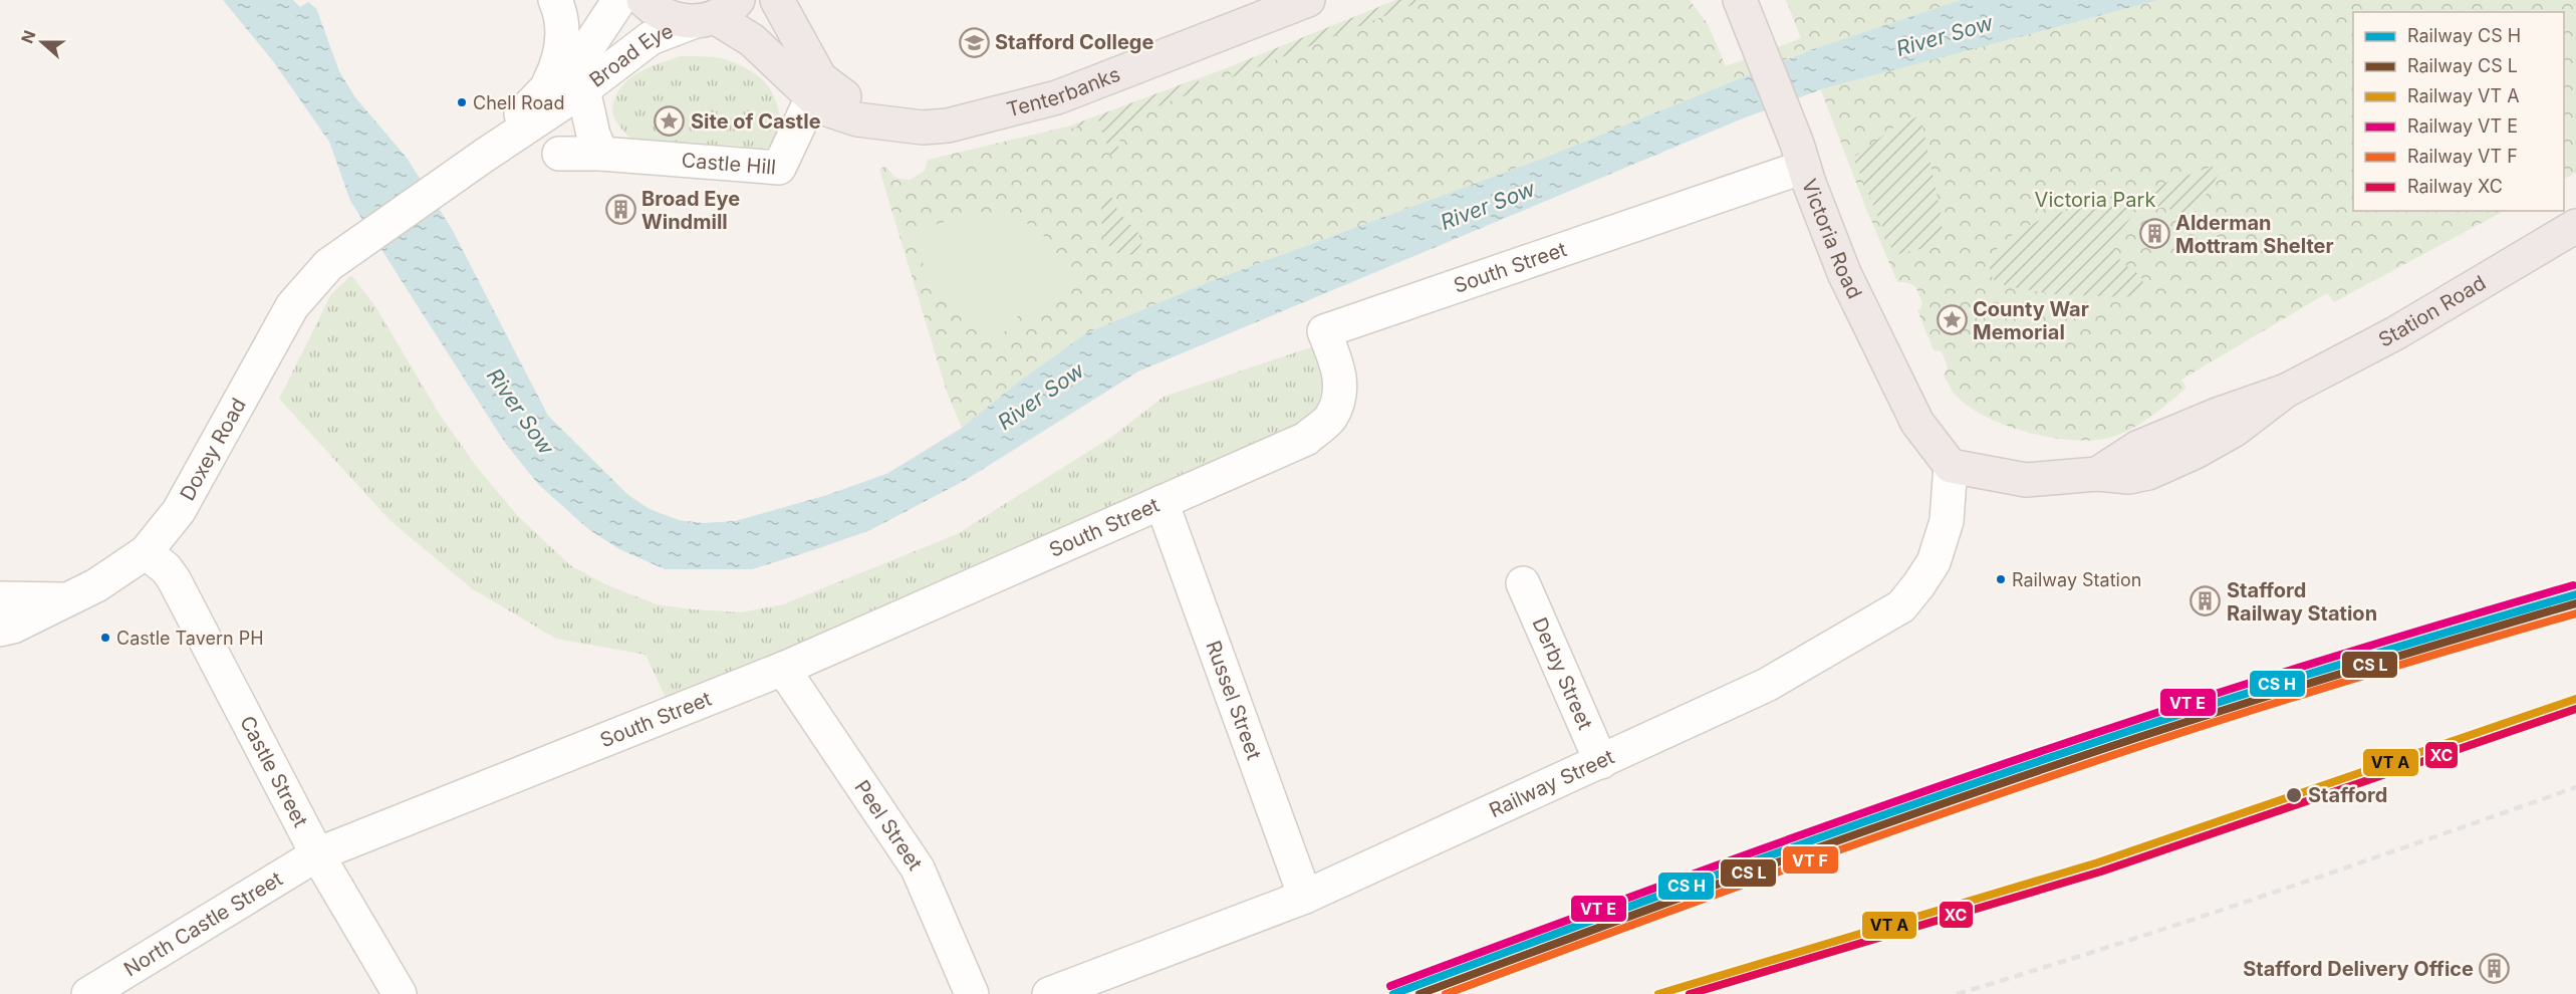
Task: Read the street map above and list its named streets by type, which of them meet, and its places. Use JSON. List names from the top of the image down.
{
  "streets": {
    "highway": ["Tenterbanks", "Victoria Road", "Station Road"],
    "street": [
      "Broad Eye",
      "Castle Hill",
      "South Street",
      "Doxey Road",
      "Derby Street",
      "Russel Street",
      "Castle Street",
      "Railway Street",
      "Peel Street",
      "North Castle Street"
    ]
  },
  "crossings": [
    ["Broad Eye", "Tenterbanks"],
    ["Broad Eye", "Doxey Road"],
    ["Tenterbanks", "Castle Hill"],
    ["Victoria Road", "South Street"],
    ["Victoria Road", "Station Road"],
    ["Victoria Road", "Railway Street"],
    ["South Street", "Russel Street"],
    ["South Street", "Castle Street"],
    ["South Street", "Peel Street"],
    ["South Street", "North Castle Street"],
    ["Station Road", "Railway Street"],
    ["Doxey Road", "Castle Street"],
    ["Derby Street", "Railway Street"],
    ["Russel Street", "Railway Street"],
    ["Castle Street", "North Castle Street"]
  ],
  "water": ["River Sow"],
  "parks": ["Victoria Park"],
  "places": {
    "school or university": ["Stafford College"],
    "other": [
      "Chell Road",
      "Railway Station",
      "Castle Tavern PH",
      "Stafford"
    ],
    "place": ["Site of Castle", "County War Memorial"],
    "building": [
      "Broad Eye Windmill",
      "Alderman Mottram Shelter",
      "Stafford Railway Station",
      "Stafford Delivery Office"
    ]
  },
  "lines": ["rail line XC"],
  "legend": [
    "Railway CS H",
    "Railway CS L",
    "Railway VT A",
    "Railway VT E",
    "Railway VT F",
    "Railway XC"
  ],
  "north": "left"
}
